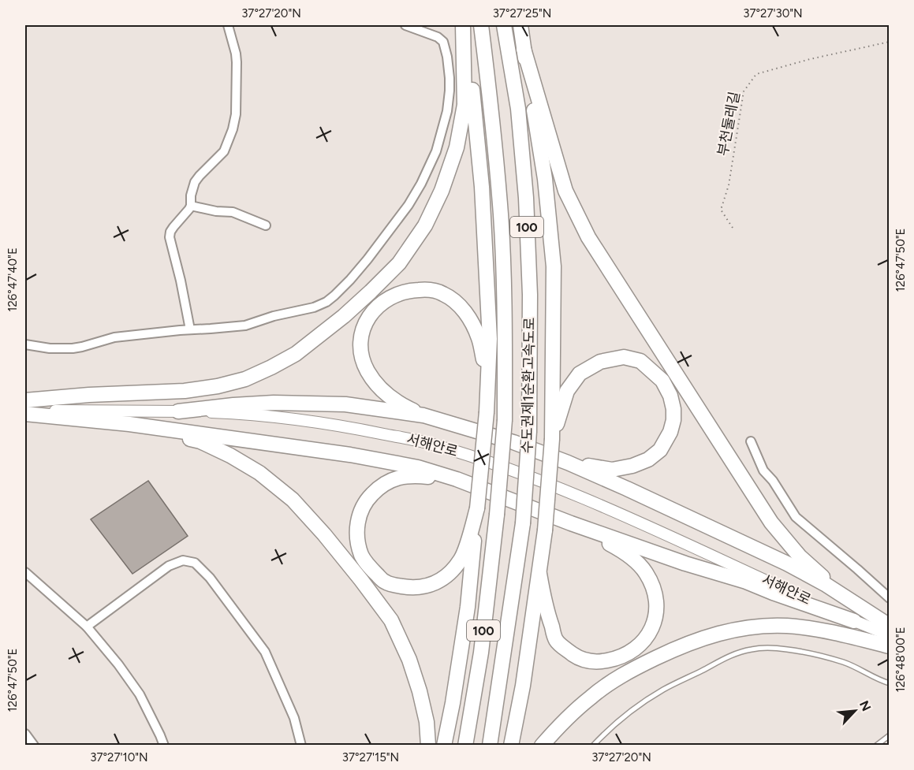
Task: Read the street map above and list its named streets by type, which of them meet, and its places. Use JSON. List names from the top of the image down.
{
  "streets": {
    "highway": ["100", "수도권제1순환고속도로"],
    "main road": ["서해안로"],
    "path": ["부천둘레길"]
  },
  "north": "top right",
  "coordinates": [
    "37°27'20\"N",
    "37°27'25\"N",
    "37°27'30\"N",
    "126°47'50\"E",
    "126°47'40\"E",
    "126°48'00\"E",
    "37°27'10\"N",
    "37°27'15\"N"
  ]
}
